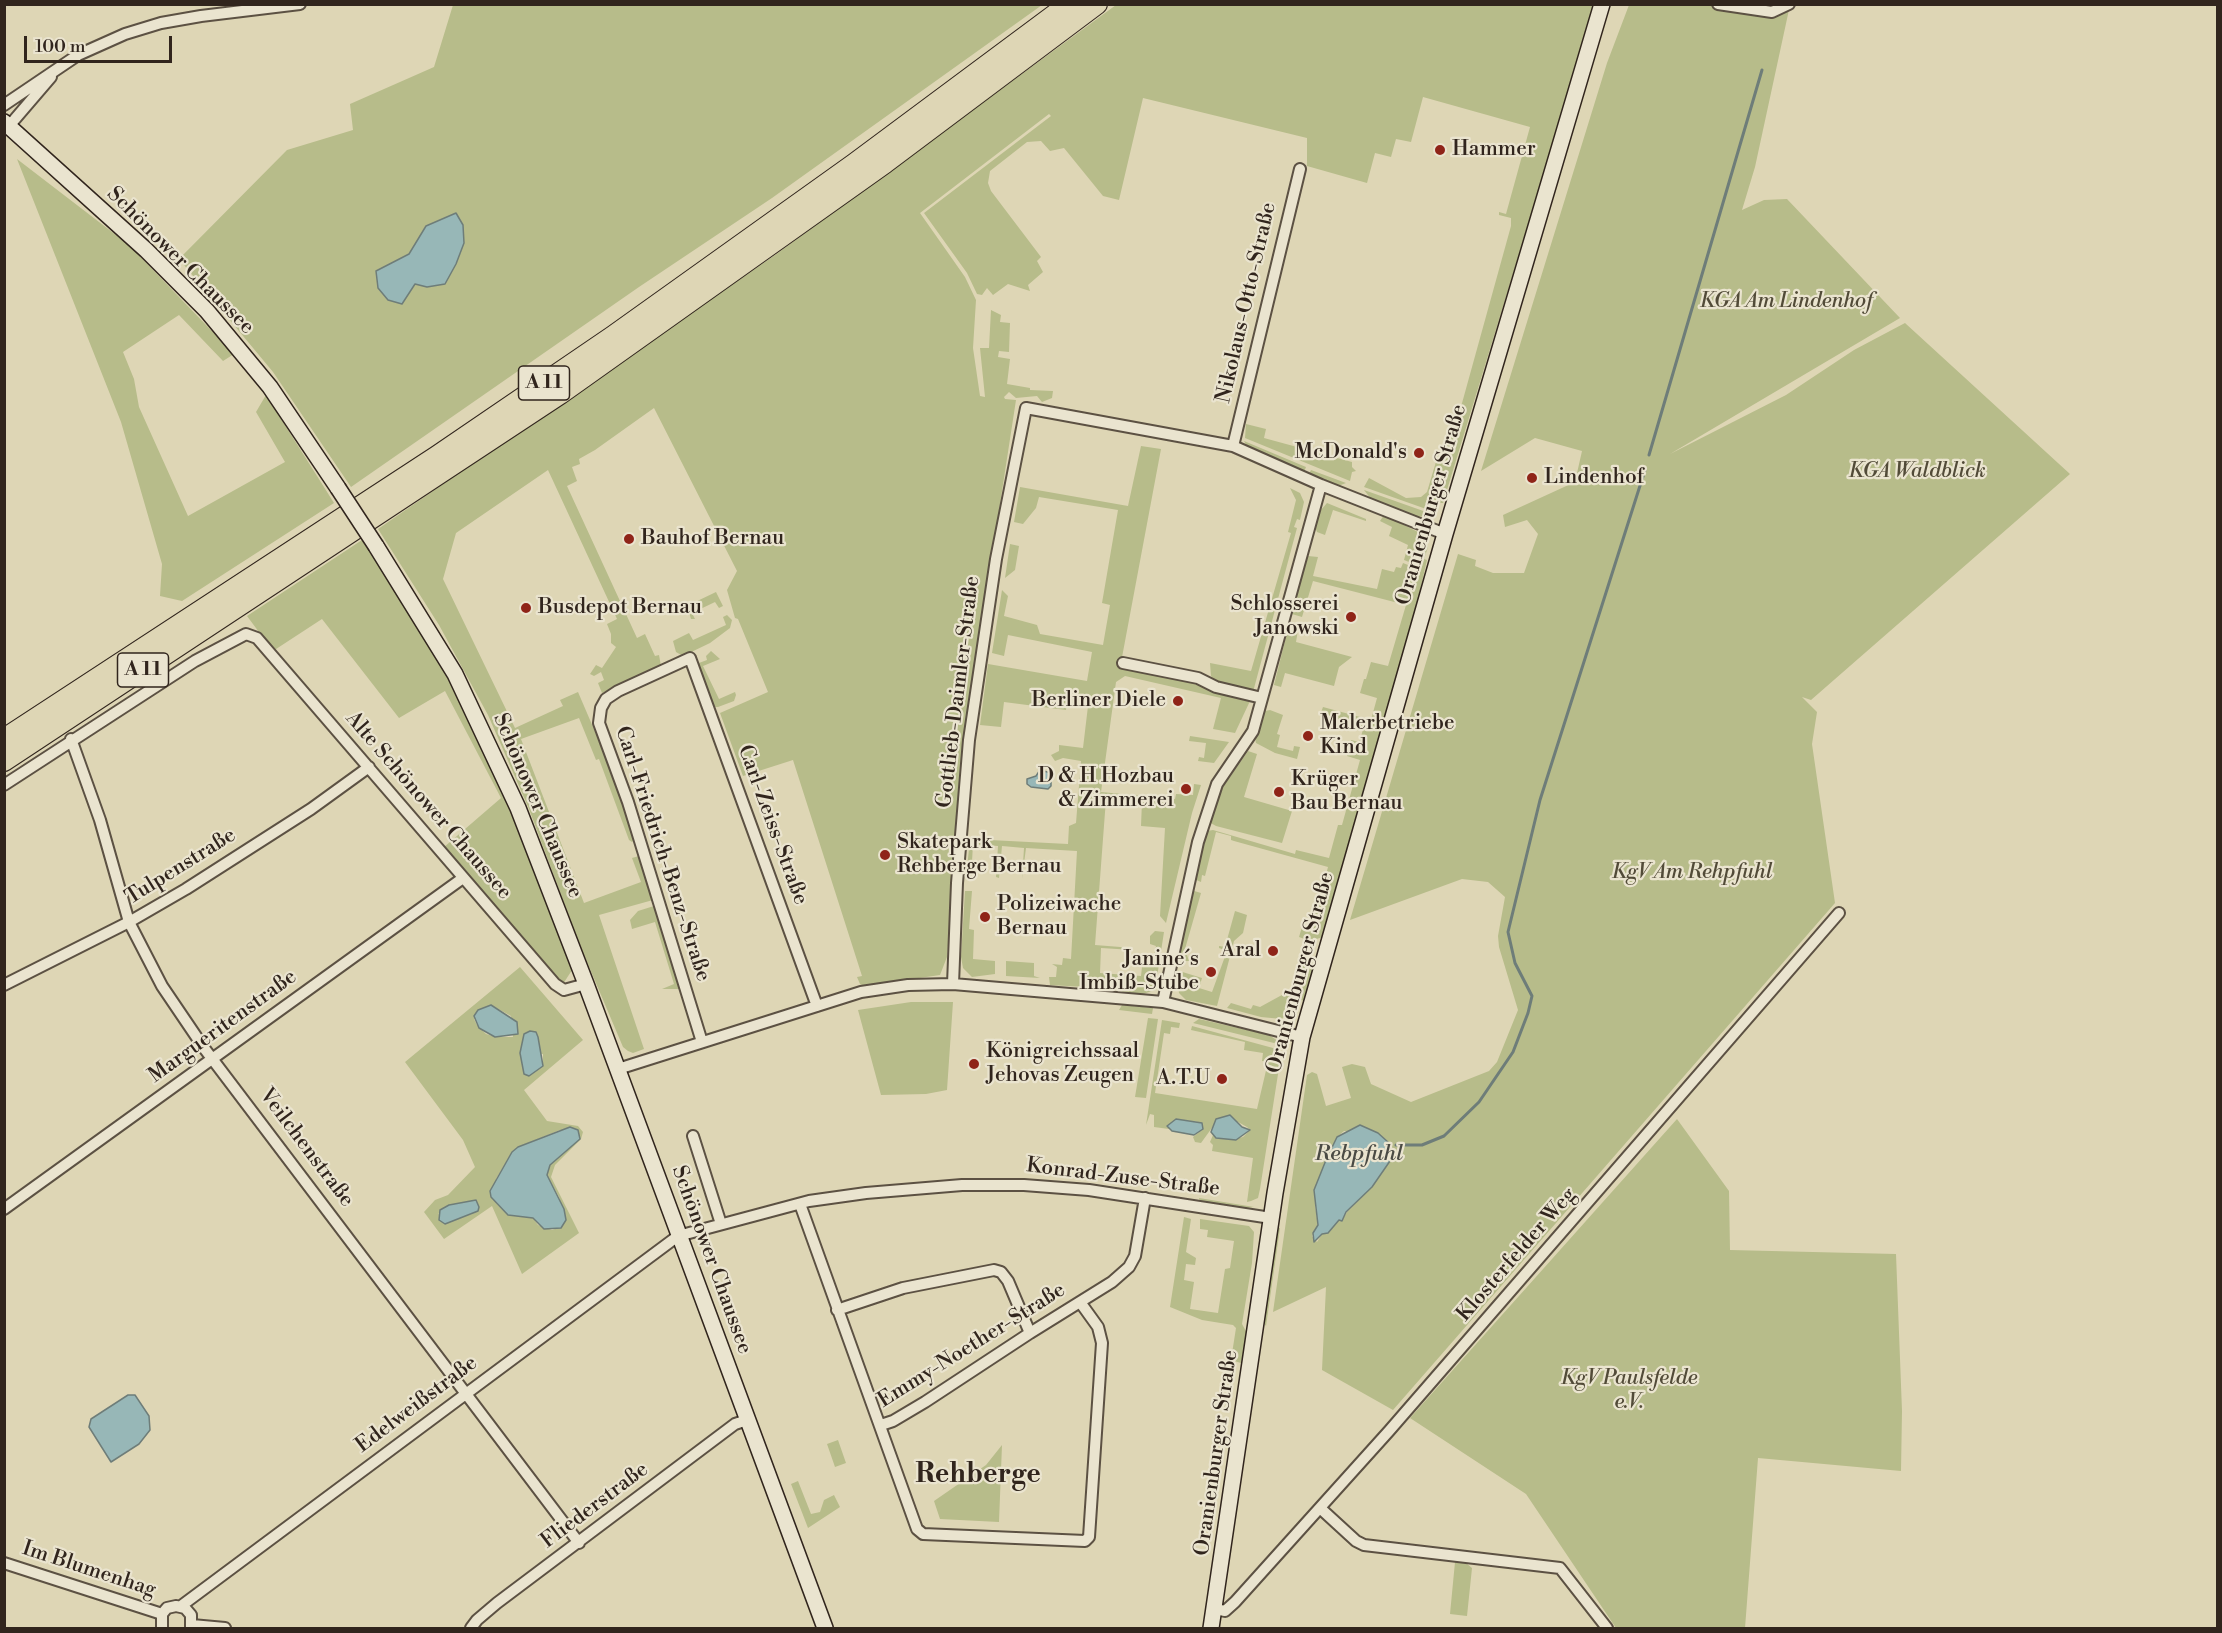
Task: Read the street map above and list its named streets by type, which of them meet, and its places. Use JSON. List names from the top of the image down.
{
  "streets": {
    "highway": ["A 11"],
    "main road": ["Schönower Chaussee", "Oranienburger Straße"],
    "street": [
      "Nikolaus-Otto-Straße",
      "Gottlieb-Daimler-Straße",
      "Alte Schönower Chaussee",
      "Carl-Zeiss-Straße",
      "Carl-Friedrich-Benz-Straße",
      "Tulpenstraße",
      "Margueritenstraße",
      "Veilchenstraße",
      "Konrad-Zuse-Straße",
      "Klosterfelder Weg",
      "Emmy-Noether-Straße",
      "Edelweißstraße",
      "Fliederstraße",
      "Im Blumenhag"
    ]
  },
  "crossings": [
    ["Schönower Chaussee", "Alte Schönower Chaussee"],
    ["Schönower Chaussee", "Konrad-Zuse-Straße"],
    ["Schönower Chaussee", "Edelweißstraße"],
    ["Schönower Chaussee", "Fliederstraße"],
    ["Nikolaus-Otto-Straße", "Gottlieb-Daimler-Straße"],
    ["Oranienburger Straße", "Konrad-Zuse-Straße"],
    ["Oranienburger Straße", "Klosterfelder Weg"],
    ["Alte Schönower Chaussee", "Tulpenstraße"],
    ["Alte Schönower Chaussee", "Margueritenstraße"],
    ["Alte Schönower Chaussee", "Veilchenstraße"],
    ["Carl-Zeiss-Straße", "Carl-Friedrich-Benz-Straße"],
    ["Tulpenstraße", "Veilchenstraße"],
    ["Margueritenstraße", "Veilchenstraße"],
    ["Veilchenstraße", "Edelweißstraße"],
    ["Veilchenstraße", "Fliederstraße"],
    ["Konrad-Zuse-Straße", "Emmy-Noether-Straße"],
    ["Konrad-Zuse-Straße", "Edelweißstraße"],
    ["Edelweißstraße", "Im Blumenhag"]
  ],
  "districts": ["Rehberge"],
  "water": ["Rebpfuhl"],
  "parks": [
    "KGA Am Lindenhof",
    "KGA Waldblick",
    "KgV Am Rehpfuhl",
    "KgV Paulsfelde e.V."
  ],
  "places": [
    "Hammer",
    "McDonald's",
    "Lindenhof",
    "Bauhof Bernau",
    "Busdepot Bernau",
    "Schlosserei Janowski",
    "Berliner Diele",
    "Malerbetriebe Kind",
    "D & H Hozbau & Zimmerei",
    "Krüger Bau Bernau",
    "Skatepark Rehberge Bernau",
    "Polizeiwache Bernau",
    "Aral",
    "Janine´s Imbiß-Stube",
    "Königreichssaal Jehovas Zeugen",
    "A.T.U"
  ],
  "scale_bar": "100 m"
}
